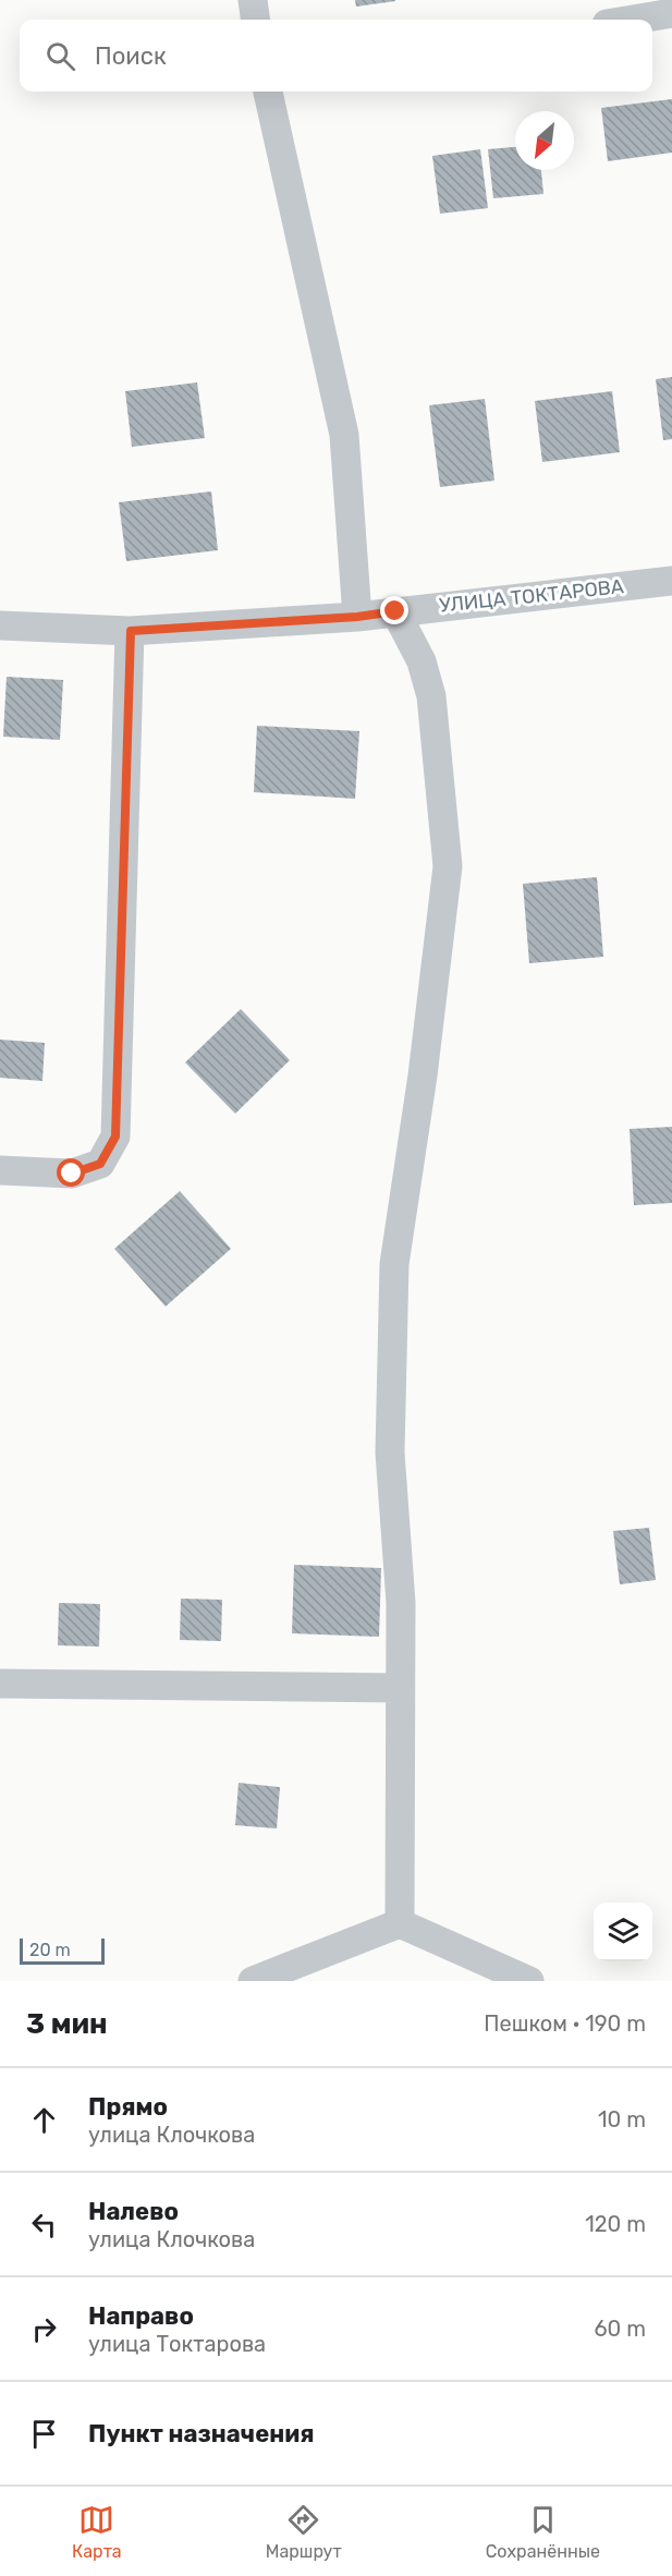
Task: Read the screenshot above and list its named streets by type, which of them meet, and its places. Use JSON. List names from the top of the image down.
{
  "streets": {
    "street": ["УЛИЦА ТОКТАРОВА"]
  },
  "scale_bar": "20 m",
  "north": "bottom left",
  "page": {
    "search": "Поиск",
    "scale": "20 m",
    "heading": ["3 мин", "Пешком · 190 m"],
    "list": [
      ["Прямо", "улица Клочкова", "10 m"],
      ["Налево", "улица Клочкова", "120 m"],
      ["Направо", "улица Токтарова", "60 m"],
      "Пункт назначения"
    ],
    "nav": ["Карта", "Маршрут", "Сохранённые"]
  }
}
